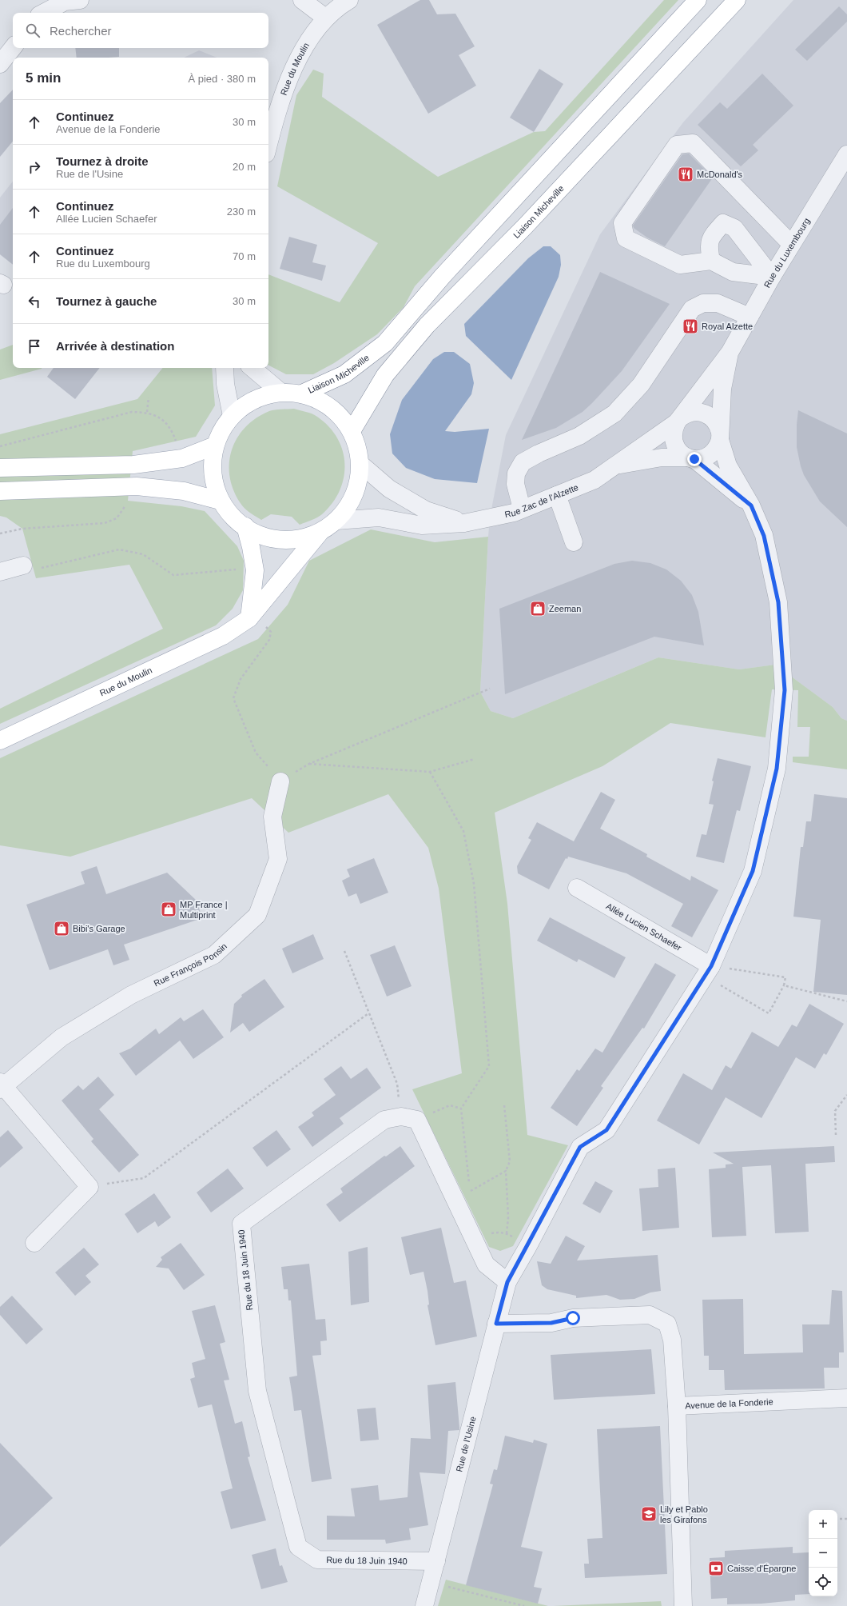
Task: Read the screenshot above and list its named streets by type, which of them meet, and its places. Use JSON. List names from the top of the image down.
{
  "streets": {
    "main road": ["Rue du Moulin", "Liaison Micheville"],
    "street": [
      "Rue du Luxembourg",
      "Rue Zac de l'Alzette",
      "Allée Lucien Schaefer",
      "Rue François Ponsin",
      "Rue du 18 Juin 1940",
      "Avenue de la Fonderie",
      "Rue de l'Usine"
    ]
  },
  "crossings": [
    ["Rue du 18 Juin 1940", "Rue de l'Usine"],
    ["Avenue de la Fonderie", "Rue de l'Usine"]
  ],
  "places": {
    "restaurant": ["McDonald's", "Royal Alzette"],
    "shop": ["Zeeman", "MP France | Multiprint", "Bibi's Garage"],
    "school or university": ["Lily et Pablo les Girafons"],
    "bank": ["Caisse d'Épargne"]
  },
  "page": {
    "search": "Rechercher",
    "heading": ["5 min", "À pied · 380 m"],
    "list": [
      ["Continuez", "Avenue de la Fonderie", "30 m"],
      ["Tournez à droite", "Rue de l'Usine", "20 m"],
      ["Continuez", "Allée Lucien Schaefer", "230 m"],
      ["Continuez", "Rue du Luxembourg", "70 m"],
      ["Tournez à gauche", "30 m"],
      "Arrivée à destination"
    ],
    "map_buttons": ["+", "−"]
  }
}
